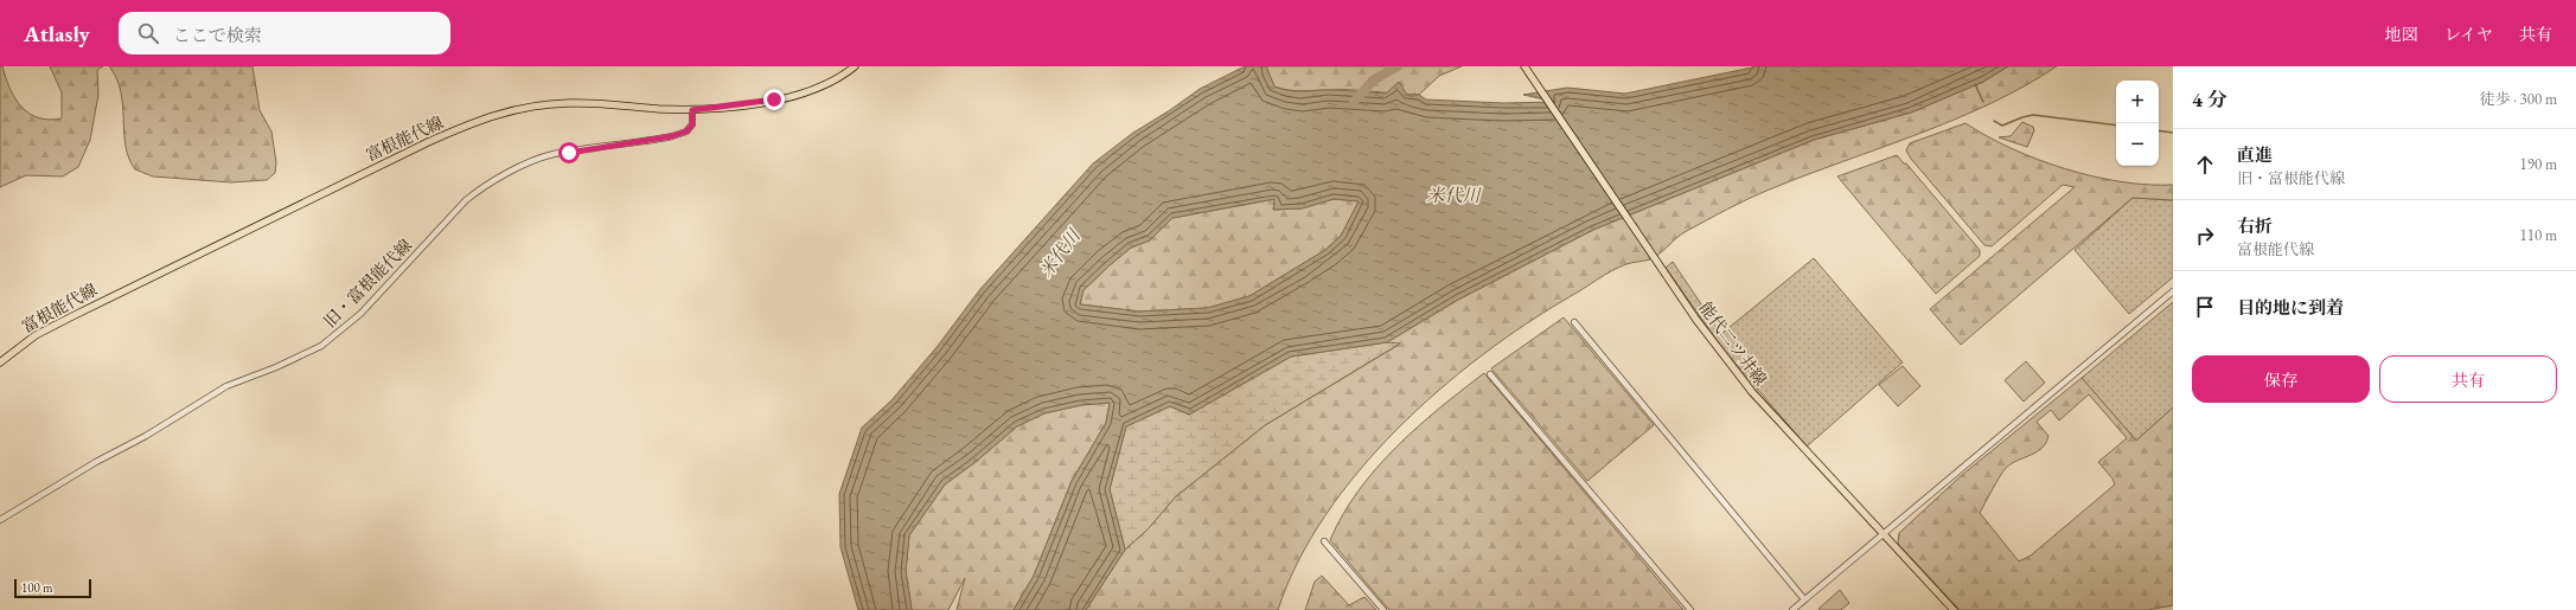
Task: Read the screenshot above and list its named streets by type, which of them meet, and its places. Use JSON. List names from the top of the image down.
{
  "streets": {
    "main road": ["富根能代線", "能代二ツ井線"],
    "street": ["旧・富根能代線"]
  },
  "crossings": [
    ["富根能代線", "旧・富根能代線"]
  ],
  "water": ["米代川"],
  "scale_bar": "100 m",
  "page": {
    "header": "Atlasly",
    "search": "ここで検索",
    "nav": ["地図", "レイヤ", "共有"],
    "heading": ["4 分", "徒歩 · 300 m"],
    "map_buttons": ["+", "−"],
    "list": [
      ["直進", "旧・富根能代線", "190 m"],
      ["右折", "富根能代線", "110 m"],
      "目的地に到着"
    ],
    "buttons": ["保存", "共有"],
    "scale": "100 m"
  }
}
